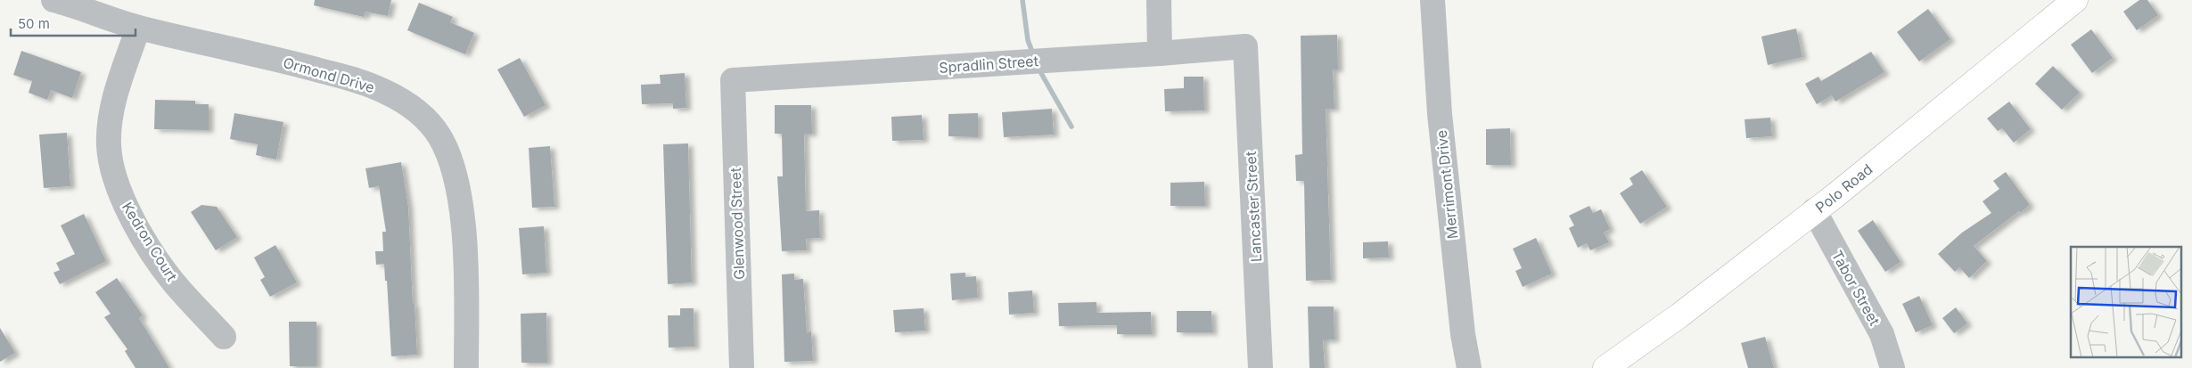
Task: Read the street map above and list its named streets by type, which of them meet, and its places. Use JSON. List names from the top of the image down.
{
  "streets": {
    "main road": ["Polo Road"],
    "street": [
      "Spradlin Street",
      "Ormond Drive",
      "Merrimont Drive",
      "Lancaster Street",
      "Glenwood Street",
      "Kedron Court",
      "Tabor Street"
    ]
  },
  "crossings": [
    ["Spradlin Street", "Lancaster Street"],
    ["Spradlin Street", "Glenwood Street"],
    ["Ormond Drive", "Kedron Court"],
    ["Polo Road", "Tabor Street"]
  ],
  "scale_bar": "50 m"
}
